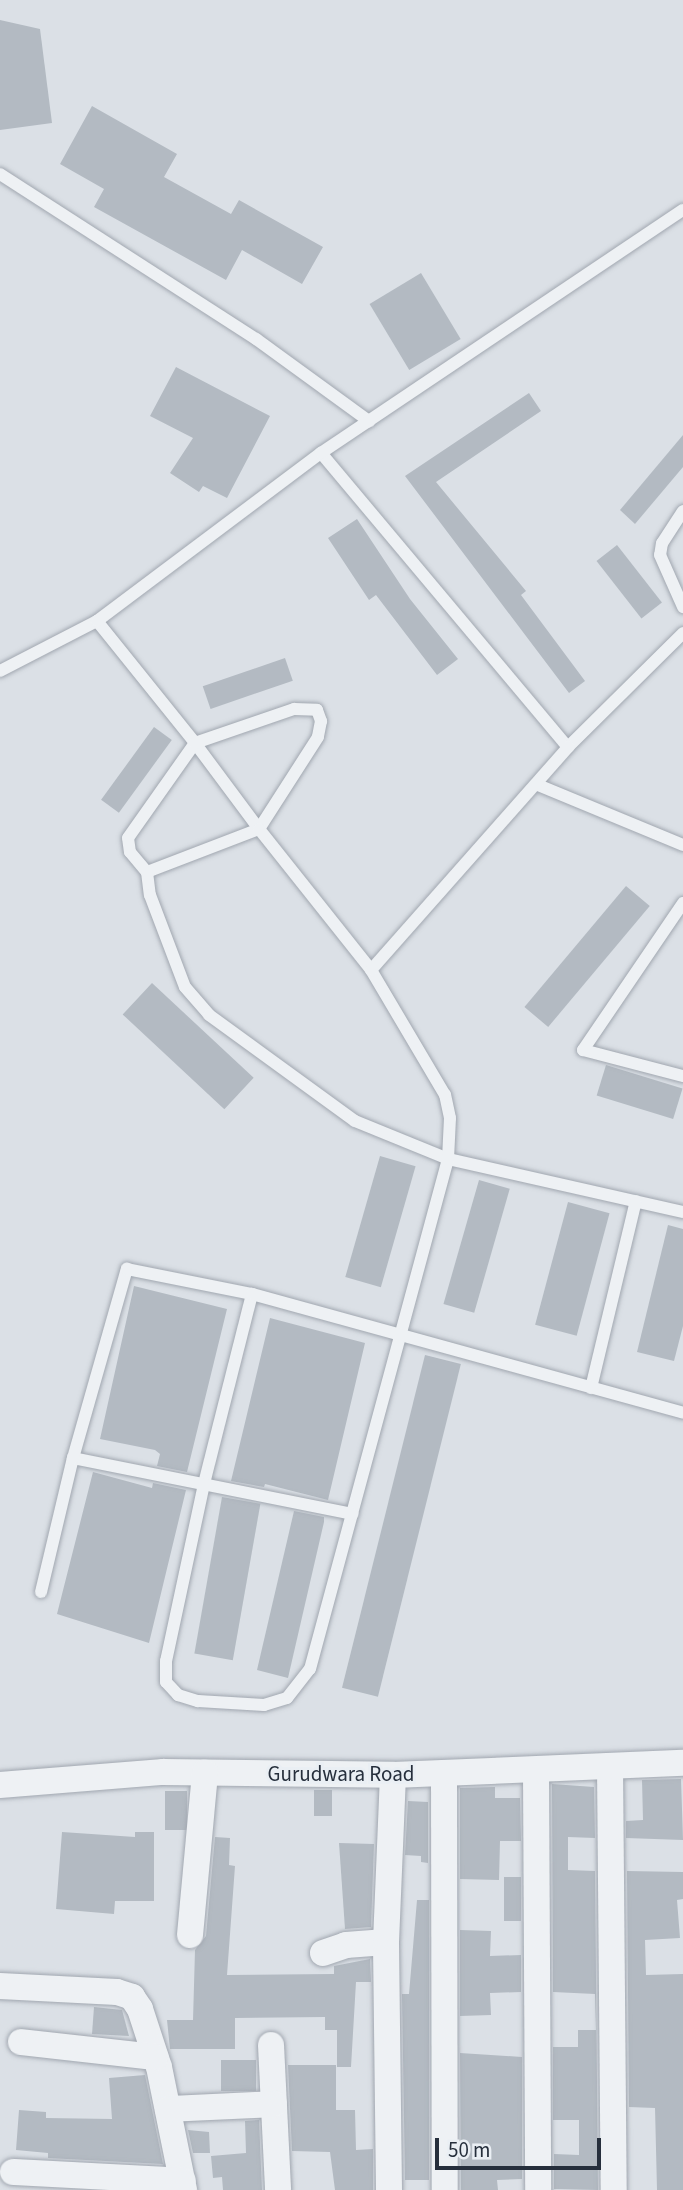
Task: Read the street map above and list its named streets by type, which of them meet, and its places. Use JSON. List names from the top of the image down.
{
  "streets": {
    "street": ["Gurudwara Road"]
  },
  "scale_bar": "50 m"
}
